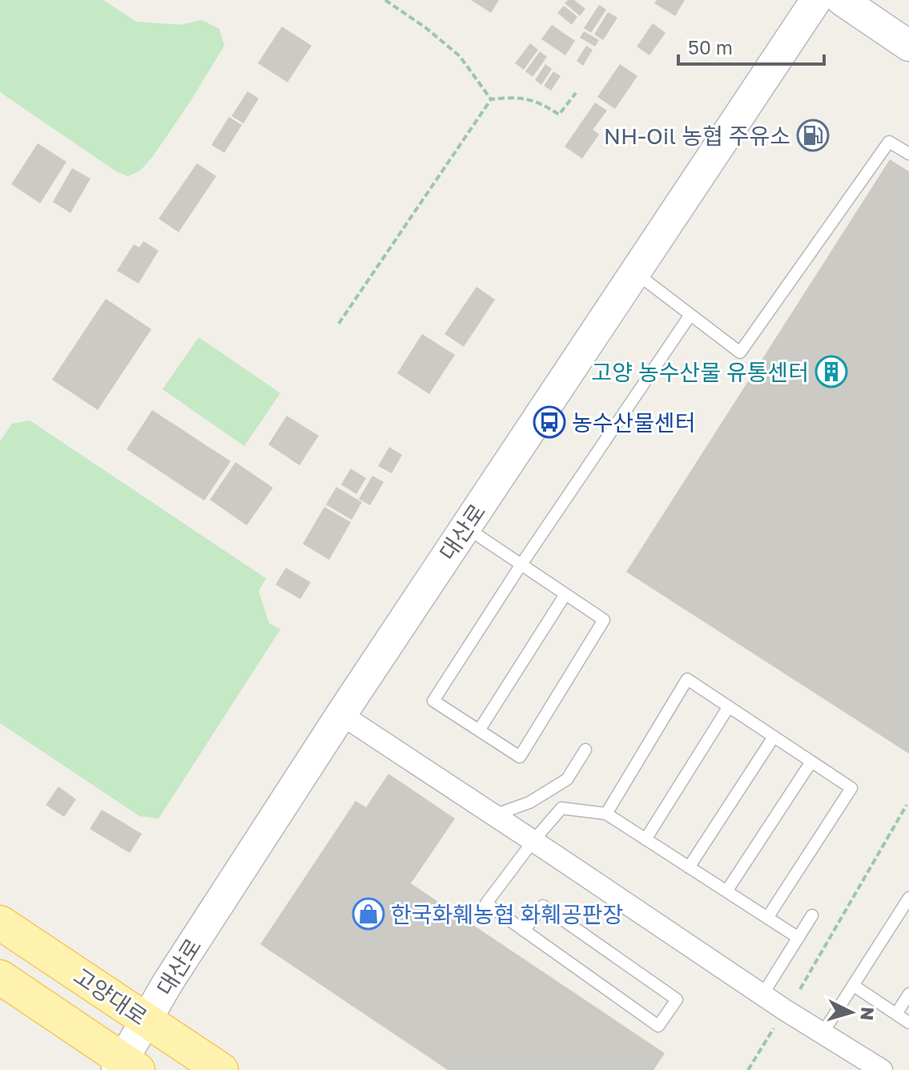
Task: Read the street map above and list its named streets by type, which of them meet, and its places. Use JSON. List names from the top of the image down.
{
  "streets": {
    "main road": ["고양대로"],
    "street": ["대산로"]
  },
  "crossings": [
    ["대산로", "고양대로"]
  ],
  "places": {
    "fuel station": ["NH-Oil 농협 주유소"],
    "building": ["고양 농수산물 유통센터"],
    "bus stop": ["농수산물센터"],
    "shop": ["한국화훼농협 화훼공판장"]
  },
  "scale_bar": "50 m",
  "north": "right"
}
